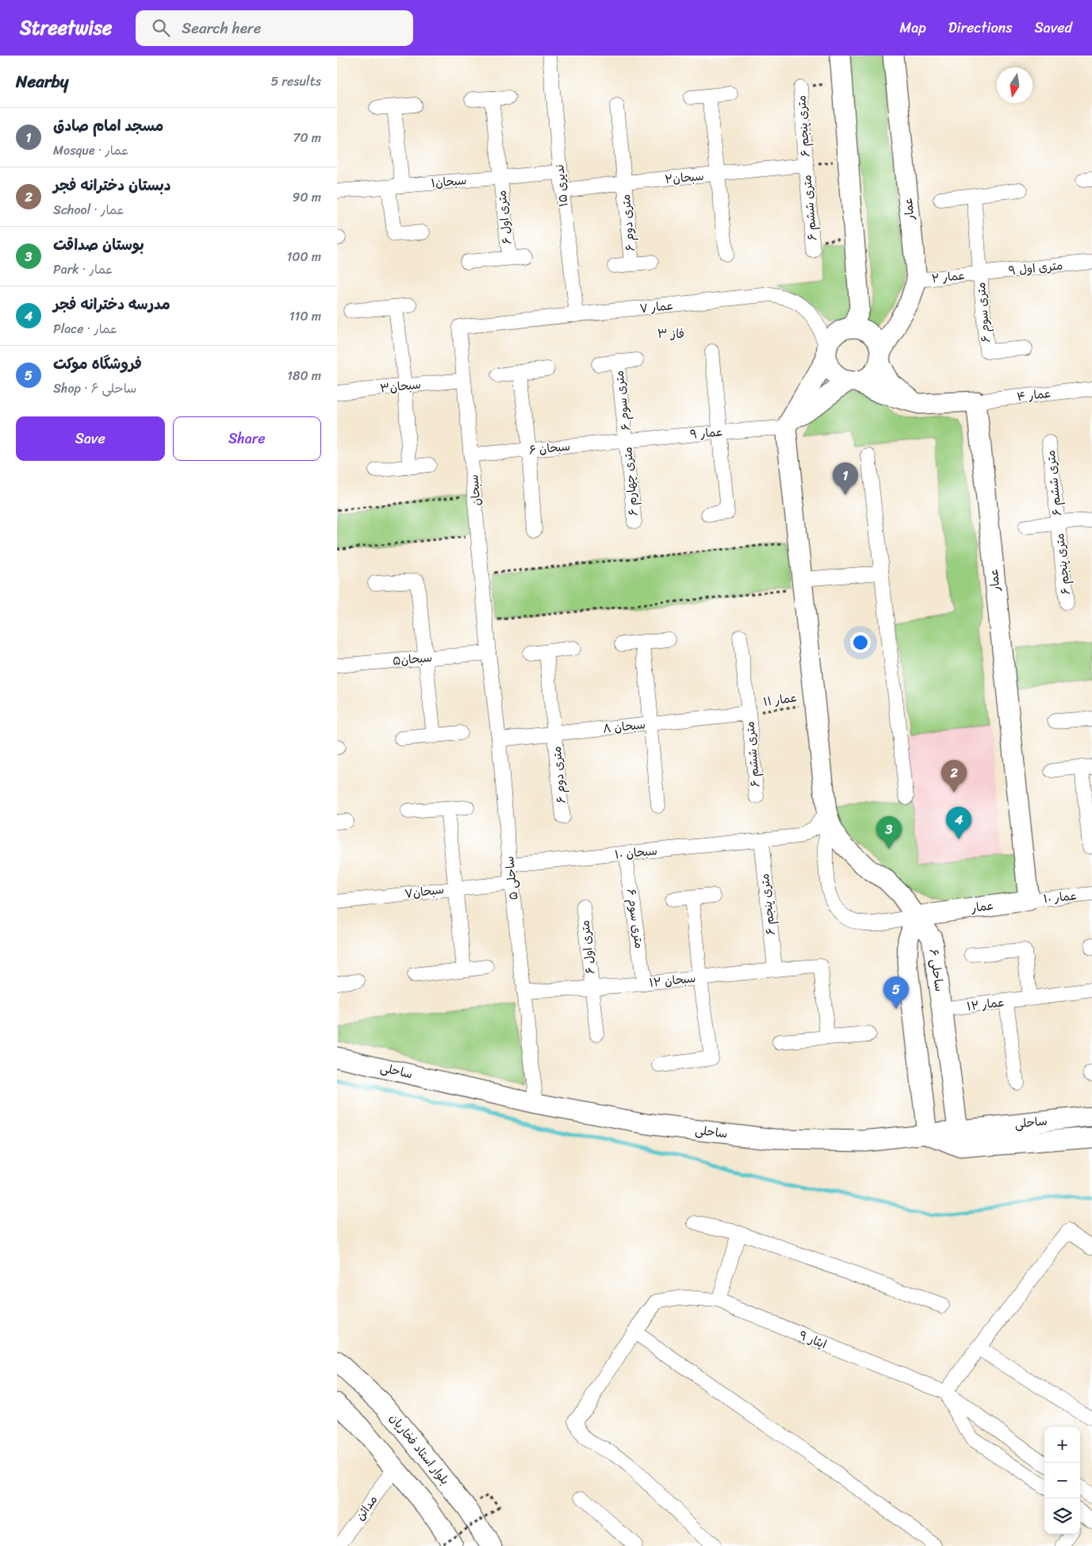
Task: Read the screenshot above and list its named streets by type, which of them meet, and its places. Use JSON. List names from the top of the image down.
{
  "streets": {
    "street": [
      "۶ متری پنجم",
      "سبحان۲",
      "سبحان۱",
      "ندیری ۱۵",
      "۶ متری ششم",
      "عمار",
      "۶ متری اول",
      "۶ متری دوم",
      "۹ متری اول",
      "عمار ۲",
      "عمار ۷",
      "۶ متری سوم",
      "سبحان۳",
      "عمار ۴",
      "عمار ۹",
      "سبحان ۶",
      "۶ متری چهارم",
      "سبحان",
      "سبحان۵",
      "سبحان ۸",
      "سبحان ۱۰",
      "ساحلی ۵",
      "سبحان۷",
      "عمار ۱۰",
      "ساحلی ۶",
      "سبحان ۱۲",
      "عمار ۱۲",
      "ساحلی",
      "ایثار ۹",
      "بلوار استاد فخاریان",
      "مدائن"
    ],
    "path": ["عمار ۱۱"]
  },
  "crossings": [
    ["۶ متری پنجم", "سبحان۲"],
    ["۶ متری پنجم", "۶ متری ششم"],
    ["۶ متری پنجم", "سبحان ۱۰"],
    ["۶ متری پنجم", "سبحان ۱۲"],
    ["سبحان۲", "ندیری ۱۵"],
    ["سبحان۲", "۶ متری ششم"],
    ["سبحان۲", "۶ متری دوم"],
    ["سبحان۱", "ندیری ۱۵"],
    ["سبحان۱", "۶ متری اول"],
    ["ندیری ۱۵", "عمار ۷"],
    ["۶ متری ششم", "عمار ۱۱"],
    ["۶ متری ششم", "سبحان ۸"],
    ["عمار", "عمار ۲"],
    ["عمار", "عمار ۷"],
    ["عمار", "عمار ۴"],
    ["عمار", "عمار ۱۰"],
    ["عمار", "ساحلی ۶"],
    ["۶ متری اول", "سبحان ۱۲"],
    ["۶ متری دوم", "سبحان ۸"],
    ["۹ متری اول", "عمار ۲"],
    ["۹ متری اول", "۶ متری سوم"],
    ["عمار ۲", "۶ متری سوم"],
    ["عمار ۷", "سبحان"],
    ["۶ متری سوم", "عمار ۹"],
    ["۶ متری سوم", "سبحان ۶"],
    ["۶ متری سوم", "۶ متری چهارم"],
    ["۶ متری سوم", "سبحان ۱۰"],
    ["۶ متری سوم", "سبحان ۱۲"],
    ["سبحان۳", "سبحان"],
    ["عمار ۹", "سبحان ۶"],
    ["عمار ۹", "۶ متری چهارم"],
    ["سبحان ۶", "۶ متری چهارم"],
    ["سبحان ۶", "سبحان"],
    ["سبحان", "سبحان۵"],
    ["سبحان", "ساحلی ۵"],
    ["سبحان۵", "ساحلی ۵"],
    ["عمار ۱۱", "سبحان ۸"],
    ["سبحان ۸", "ساحلی ۵"],
    ["سبحان ۱۰", "ساحلی ۵"],
    ["ساحلی ۵", "سبحان۷"],
    ["ساحلی ۵", "سبحان ۱۲"],
    ["ساحلی ۵", "ساحلی"],
    ["ساحلی ۶", "عمار ۱۲"],
    ["ساحلی ۶", "ساحلی"]
  ],
  "districts": ["فاز ۳"],
  "north": "bottom",
  "page": {
    "header": "Streetwise",
    "search": "Search here",
    "nav": ["Map", "Directions", "Saved"],
    "heading": ["Nearby", "5 results"],
    "list": [
      {
        "mark": "1",
        "name": "مسجد امام صادق",
        "note": "Mosque · عمار",
        "value": "70 m"
      },
      {
        "mark": "2",
        "name": "دبستان دخترانه فجر",
        "note": "School · عمار",
        "value": "90 m"
      },
      {
        "mark": "3",
        "name": "بوستان صداقت",
        "note": "Park · عمار",
        "value": "100 m"
      },
      {
        "mark": "4",
        "name": "مدرسه دخترانه فجر",
        "note": "Place · عمار",
        "value": "110 m"
      },
      {
        "mark": "5",
        "name": "فروشگاه موکت",
        "note": "Shop · ساحلی ۶",
        "value": "180 m"
      }
    ],
    "buttons": ["Save", "Share"],
    "pins": [
      "1",
      "2",
      "4",
      "3",
      "5"
    ],
    "map_buttons": ["+", "−"]
  }
}
